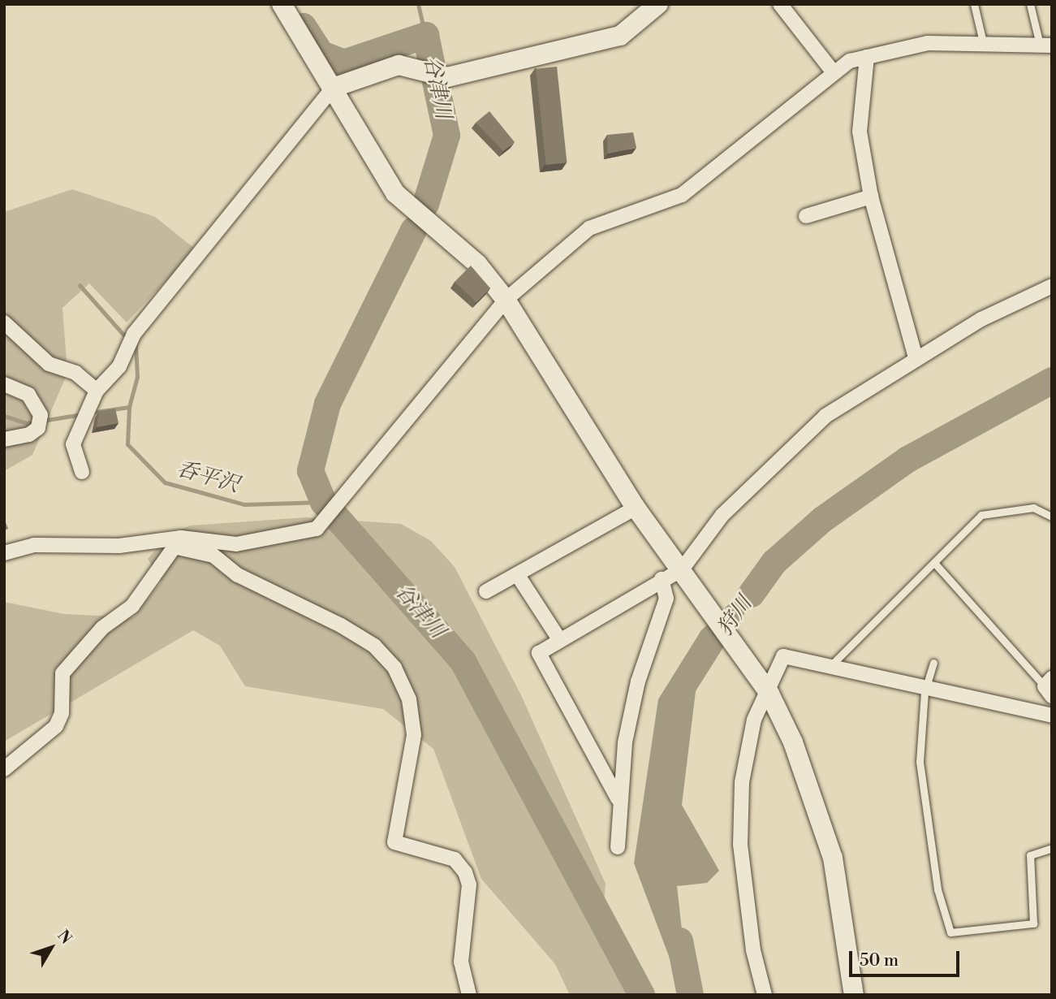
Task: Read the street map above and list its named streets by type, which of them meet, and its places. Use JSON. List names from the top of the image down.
{
  "water": ["谷津川", "呑平沢", "狩川"],
  "scale_bar": "50 m",
  "north": "top right"
}
